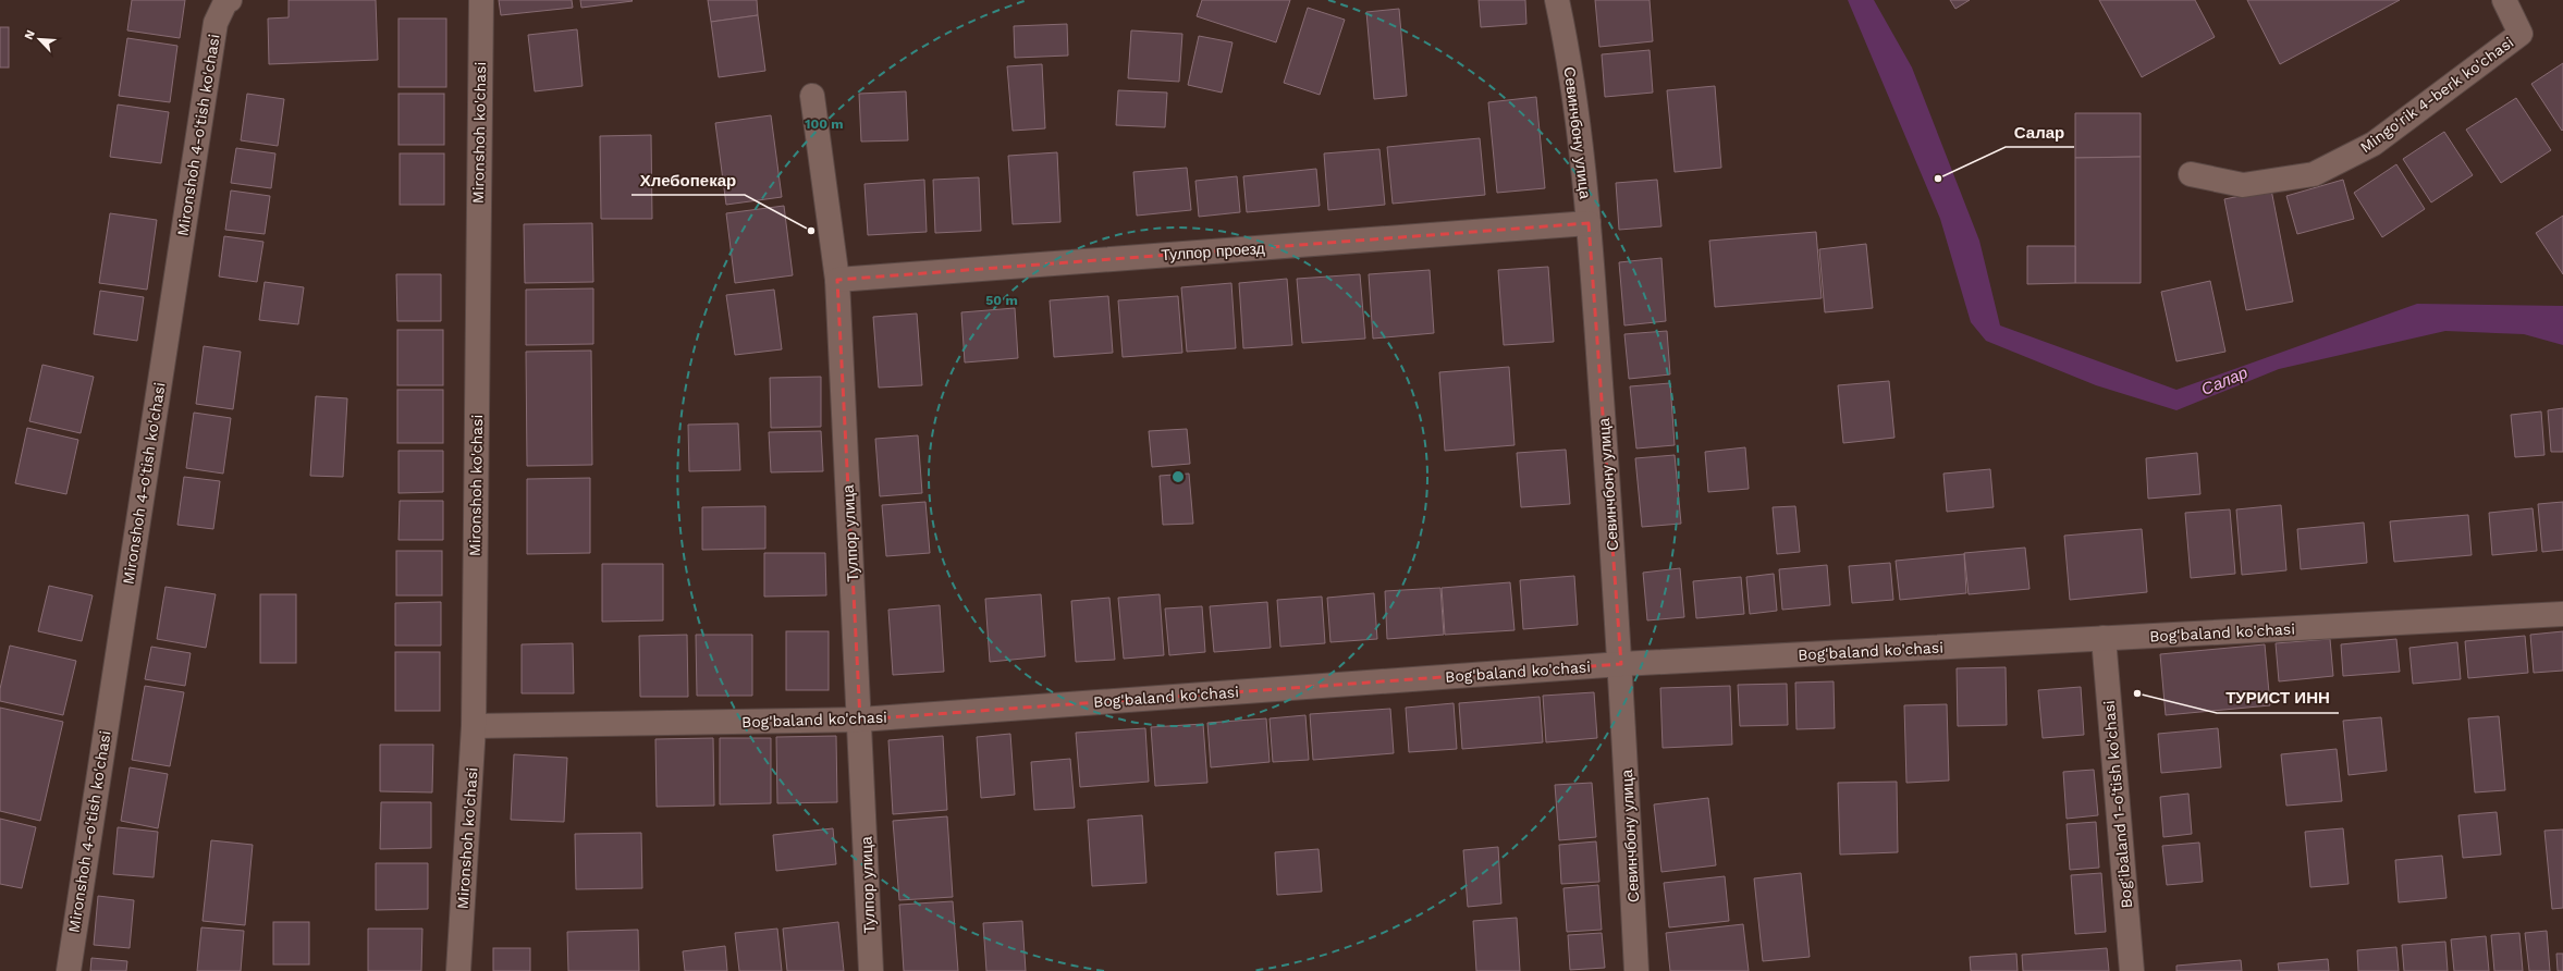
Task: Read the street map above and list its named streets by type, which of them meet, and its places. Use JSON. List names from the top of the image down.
{
  "streets": {
    "street": [
      "Mingo'rik 4-berk ko'chasi",
      "Mironshoh ko'chasi",
      "Севинчбону улица",
      "Mironshoh 4-o'tish ko'chasi",
      "Тулпор проезд",
      "Тулпор улица",
      "Bog'baland ko'chasi",
      "Bog'ibaland 1-o'tish ko'chasi"
    ]
  },
  "crossings": [
    ["Mironshoh ko'chasi", "Bog'baland ko'chasi"],
    ["Севинчбону улица", "Тулпор проезд"],
    ["Севинчбону улица", "Bog'baland ko'chasi"],
    ["Тулпор проезд", "Тулпор улица"],
    ["Тулпор улица", "Bog'baland ko'chasi"],
    ["Bog'baland ko'chasi", "Bog'ibaland 1-o'tish ko'chasi"]
  ],
  "water": ["Салар"],
  "places": ["Салар", "Хлебопекар", "ТУРИСТ ИНН"],
  "north": "top left",
  "rings": ["100 m", "50 m"]
}
